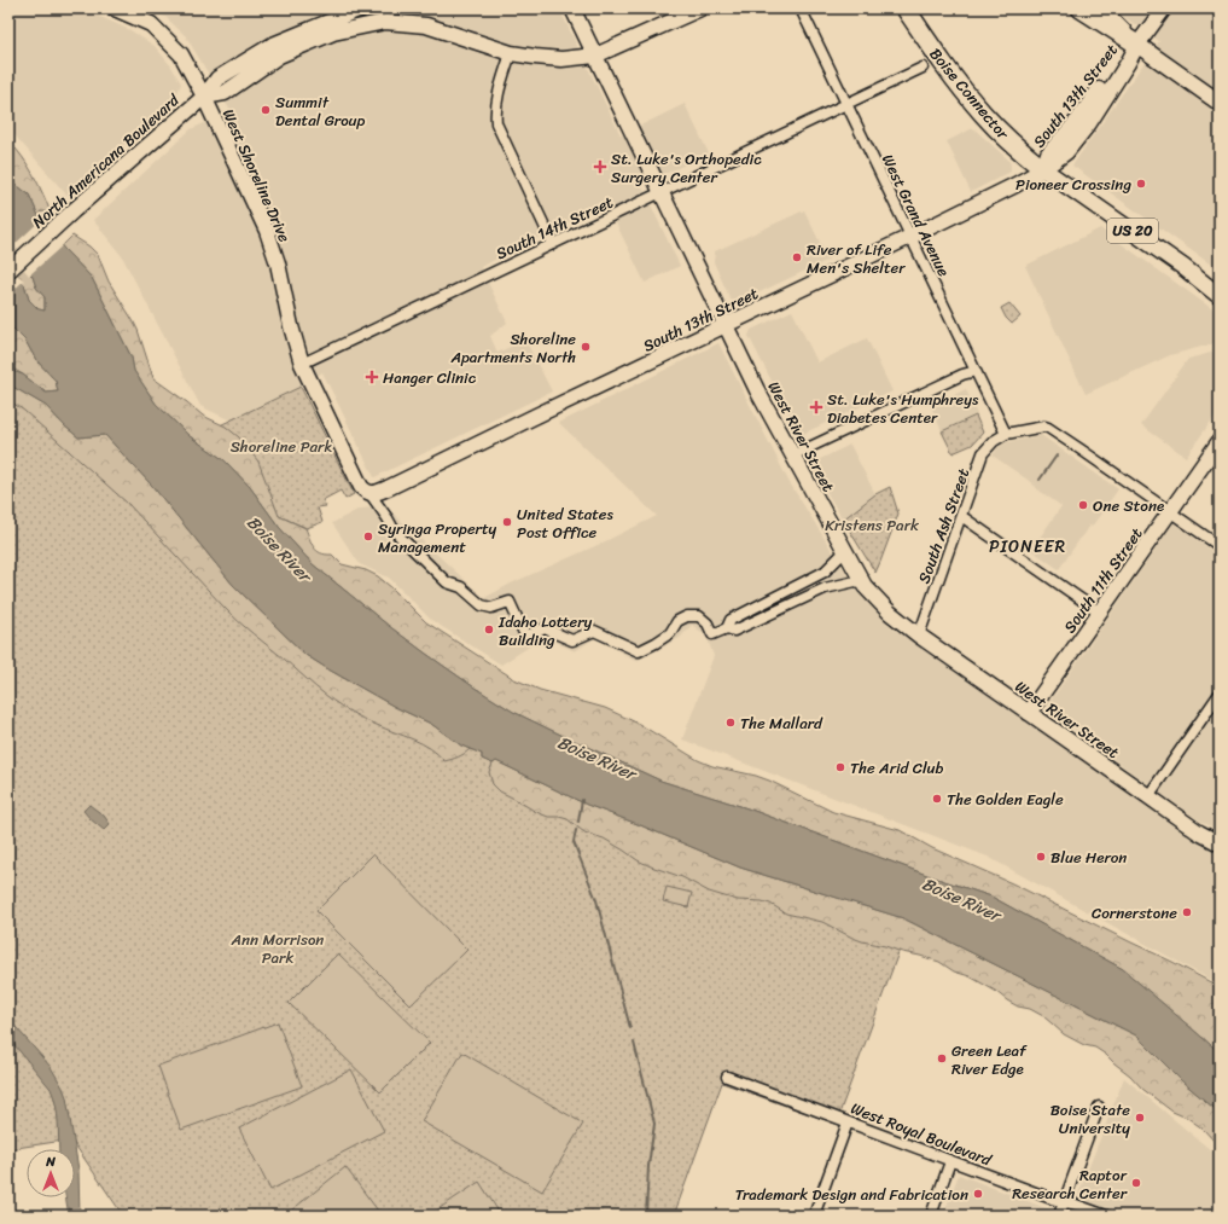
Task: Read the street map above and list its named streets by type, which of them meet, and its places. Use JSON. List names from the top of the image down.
{
  "streets": {
    "highway": ["Boise Connector", "US 20"],
    "street": [
      "South 13th Street",
      "North Americana Boulevard",
      "West Shoreline Drive",
      "West Grand Avenue",
      "South 14th Street",
      "West River Street",
      "South Ash Street",
      "South 11th Street",
      "West Royal Boulevard"
    ]
  },
  "crossings": [
    ["Boise Connector", "South 13th Street"],
    ["Boise Connector", "US 20"],
    ["South 13th Street", "West Shoreline Drive"],
    ["South 13th Street", "West Grand Avenue"],
    ["South 13th Street", "US 20"],
    ["South 13th Street", "West River Street"],
    ["North Americana Boulevard", "West Shoreline Drive"],
    ["West Shoreline Drive", "South 14th Street"],
    ["West Grand Avenue", "South 14th Street"],
    ["West Grand Avenue", "South Ash Street"],
    ["South 14th Street", "West River Street"],
    ["West River Street", "South Ash Street"],
    ["West River Street", "South 11th Street"]
  ],
  "districts": ["PIONEER"],
  "water": ["Boise River"],
  "parks": ["Shoreline Park", "Kristens Park", "Ann Morrison Park"],
  "places": {
    "other": [
      "Summit Dental Group",
      "Pioneer Crossing",
      "River of Life Men's Shelter",
      "Shoreline Apartments North",
      "One Stone",
      "United States Post Office",
      "Syringa Property Management",
      "Idaho Lottery Building",
      "The Mallard",
      "The Arid Club",
      "The Golden Eagle",
      "Blue Heron",
      "Cornerstone",
      "Green Leaf River Edge",
      "Boise State University",
      "Raptor Research Center",
      "Trademark Design and Fabrication"
    ],
    "health": ["St. Luke's Orthopedic Surgery Center", "Hanger Clinic", "St. Luke's Humphreys Diabetes Center"]
  },
  "north": "top"
}
